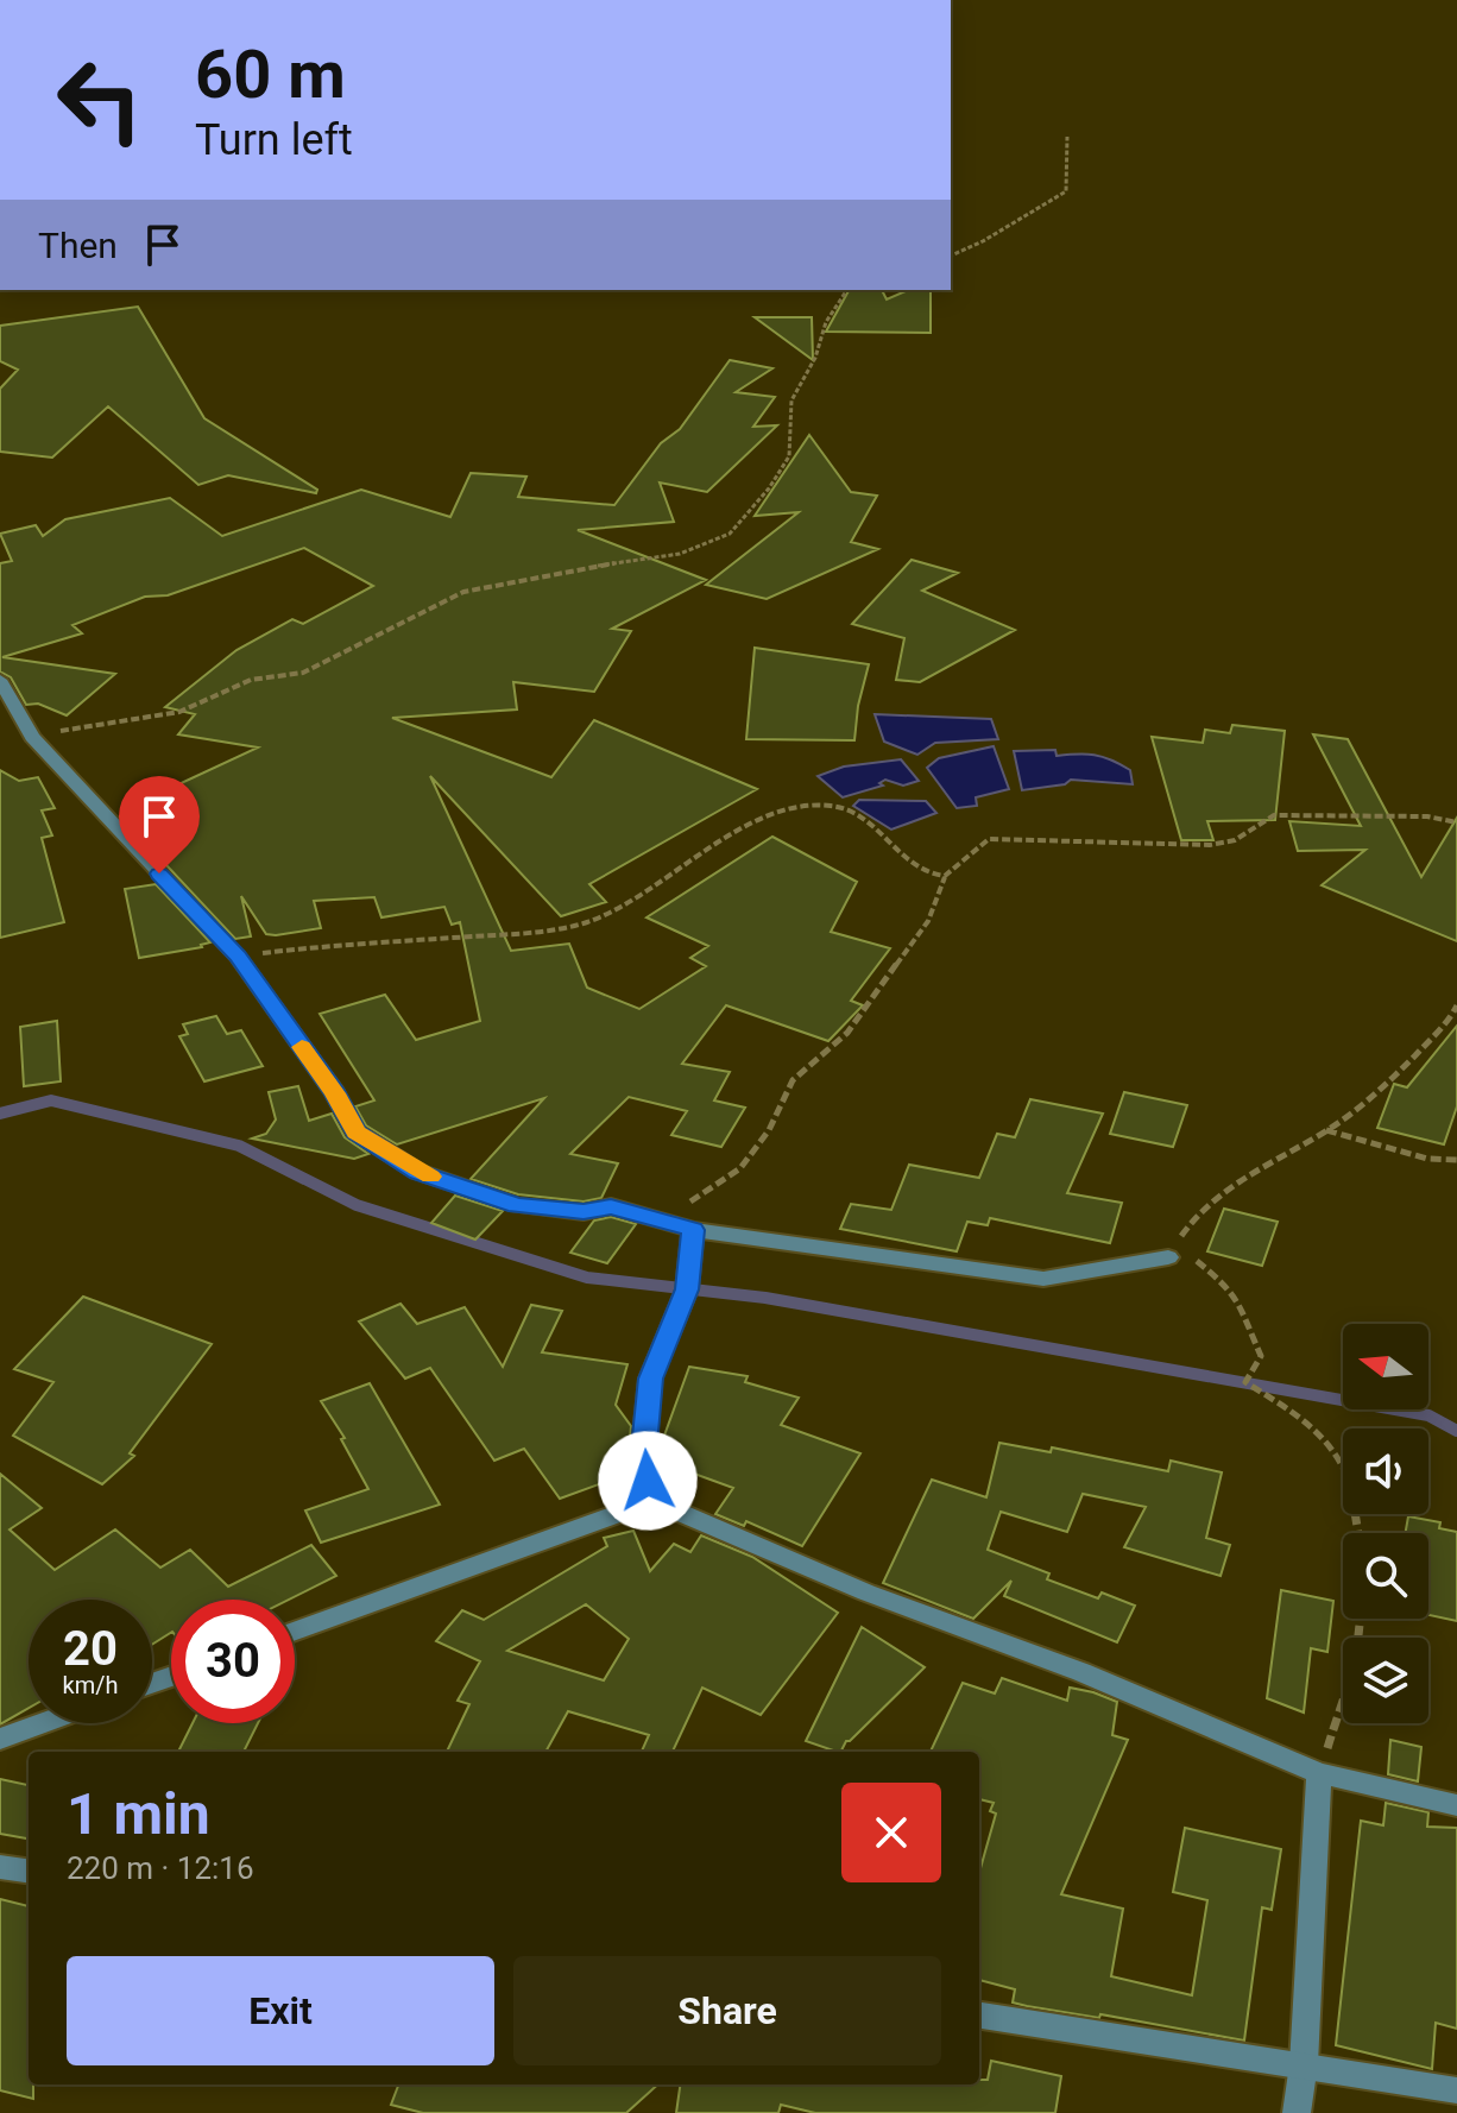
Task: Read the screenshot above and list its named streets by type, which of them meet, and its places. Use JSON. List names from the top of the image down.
{
  "north": "left",
  "page": {
    "turn": ["60 m", "Turn left"],
    "then": "Then",
    "speed": "20 km/h",
    "limit": "30",
    "heading": ["1 min", "220 m · 12:16"],
    "buttons": ["Exit", "Share"]
  }
}
